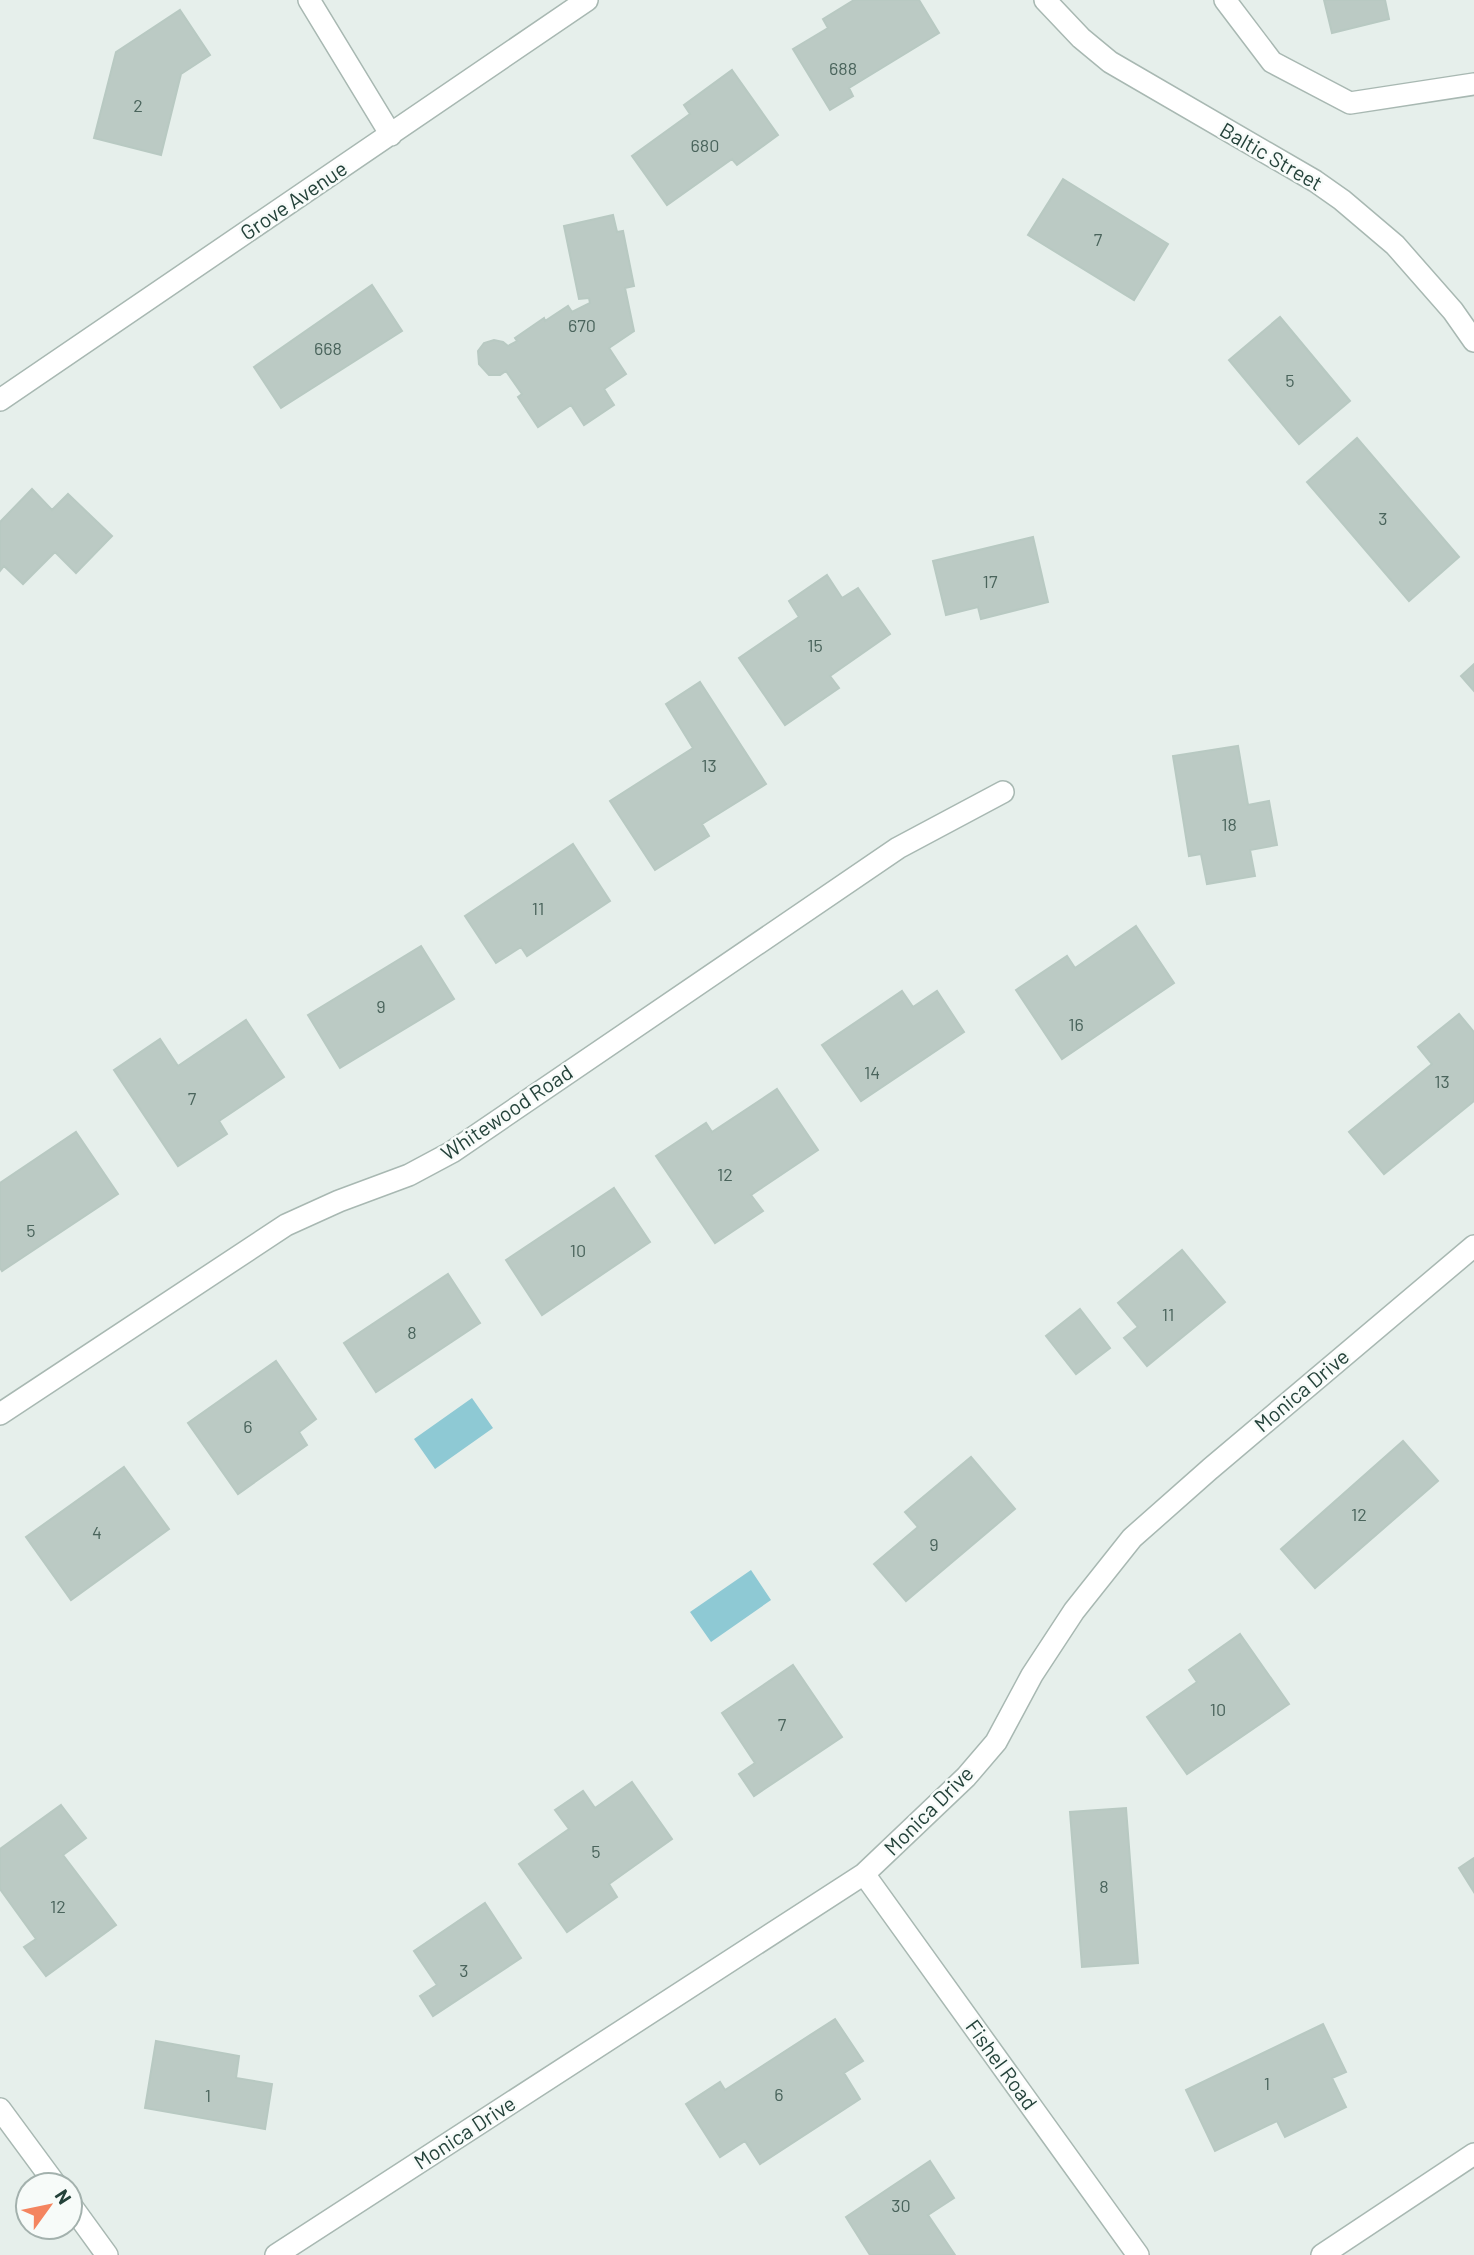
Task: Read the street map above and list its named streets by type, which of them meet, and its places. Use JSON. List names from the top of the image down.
{
  "streets": {
    "street": [
      "Baltic Street",
      "Grove Avenue",
      "Whitewood Road",
      "Monica Drive",
      "Fishel Road"
    ]
  },
  "crossings": [
    ["Monica Drive", "Fishel Road"]
  ],
  "house_numbers": [
    "688",
    "2",
    "680",
    "7",
    "670",
    "668",
    "5",
    "3",
    "17",
    "15",
    "13",
    "18",
    "11",
    "9",
    "16",
    "14",
    "13",
    "7",
    "12",
    "5",
    "10",
    "11",
    "8",
    "6",
    "12",
    "4",
    "9",
    "10",
    "7",
    "5",
    "8",
    "12",
    "3",
    "1",
    "6",
    "1",
    "30"
  ],
  "north": "top right"
}
